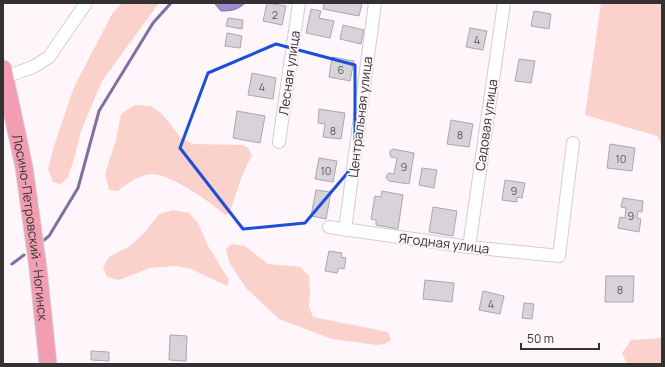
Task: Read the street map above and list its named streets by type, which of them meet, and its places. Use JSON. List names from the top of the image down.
{
  "streets": {
    "highway": ["Лосино-Петровский - Ногинск"],
    "street": [
      "Лесная улица",
      "Центральная улица",
      "Садовая улица",
      "Ягодная улица"
    ]
  },
  "crossings": [
    ["Центральная улица", "Ягодная улица"],
    ["Садовая улица", "Ягодная улица"]
  ],
  "house_numbers": [
    "2",
    "4",
    "6",
    "4",
    "8",
    "8",
    "10",
    "9",
    "10",
    "9",
    "9",
    "8",
    "4"
  ],
  "scale_bar": "50 m"
}
